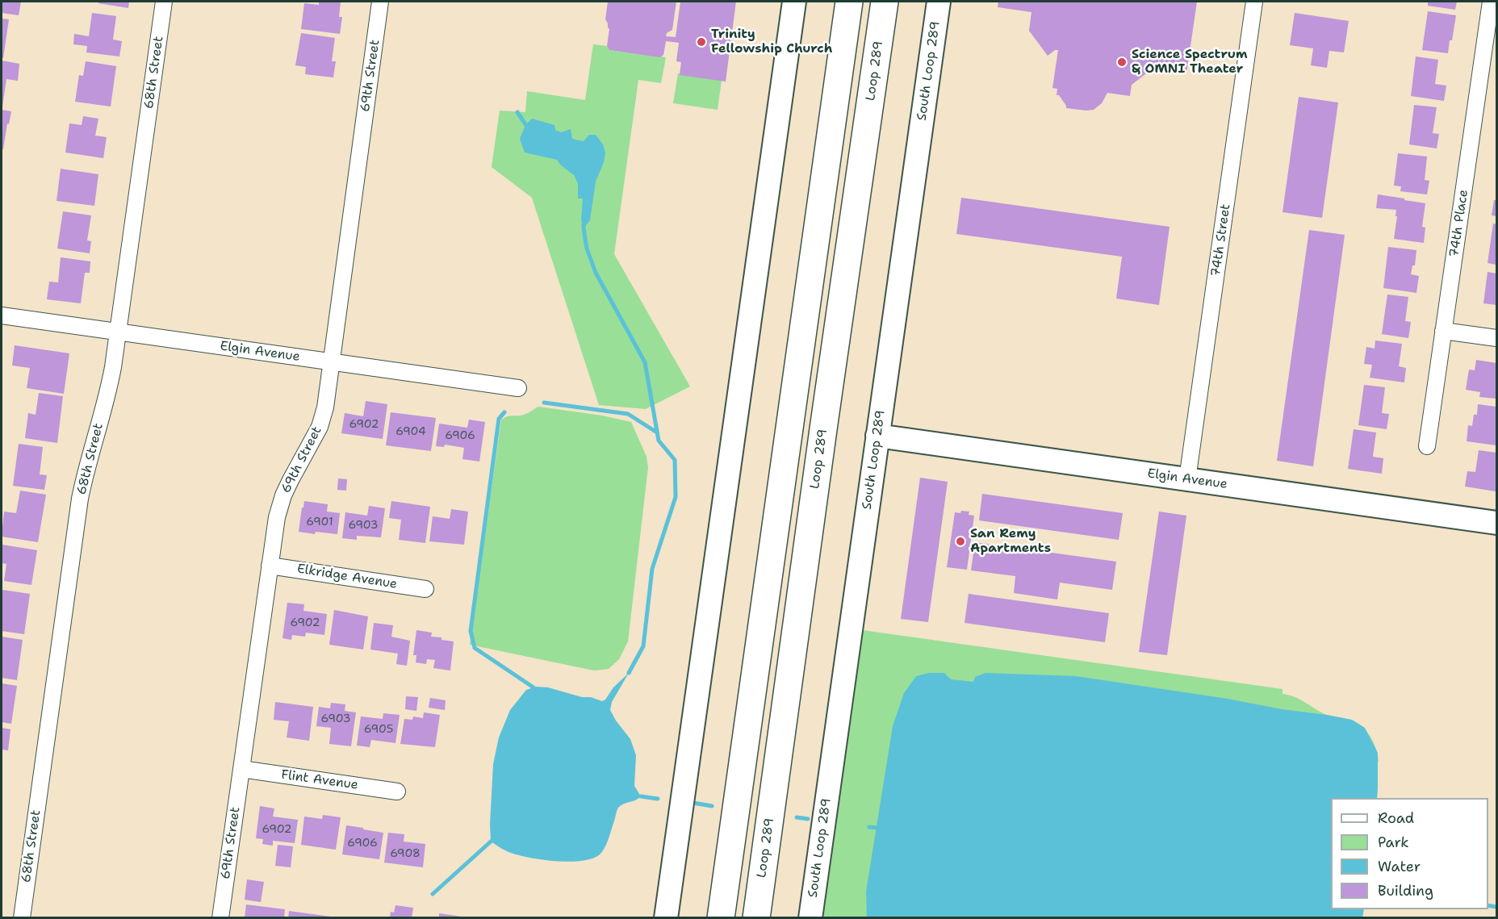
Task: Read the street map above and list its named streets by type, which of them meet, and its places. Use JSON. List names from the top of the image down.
{
  "streets": {
    "highway": ["Loop 289"],
    "main road": ["South Loop 289", "Elgin Avenue"],
    "street": [
      "68th Street",
      "69th Street",
      "74th Place",
      "74th Street",
      "Elkridge Avenue",
      "Flint Avenue"
    ]
  },
  "crossings": [
    ["South Loop 289", "Elgin Avenue"],
    ["68th Street", "Elgin Avenue"],
    ["69th Street", "Elgin Avenue"],
    ["69th Street", "Elkridge Avenue"],
    ["69th Street", "Flint Avenue"],
    ["74th Street", "Elgin Avenue"]
  ],
  "places": ["Trinity Fellowship Church", "Science Spectrum & OMNI Theater", "San Remy Apartments"],
  "house_numbers": [
    "6902",
    "6904",
    "6906",
    "6901",
    "6903",
    "6902",
    "6903",
    "6905",
    "6902",
    "6906",
    "6908"
  ],
  "legend": [
    "Road",
    "Park",
    "Water",
    "Building"
  ]
}
